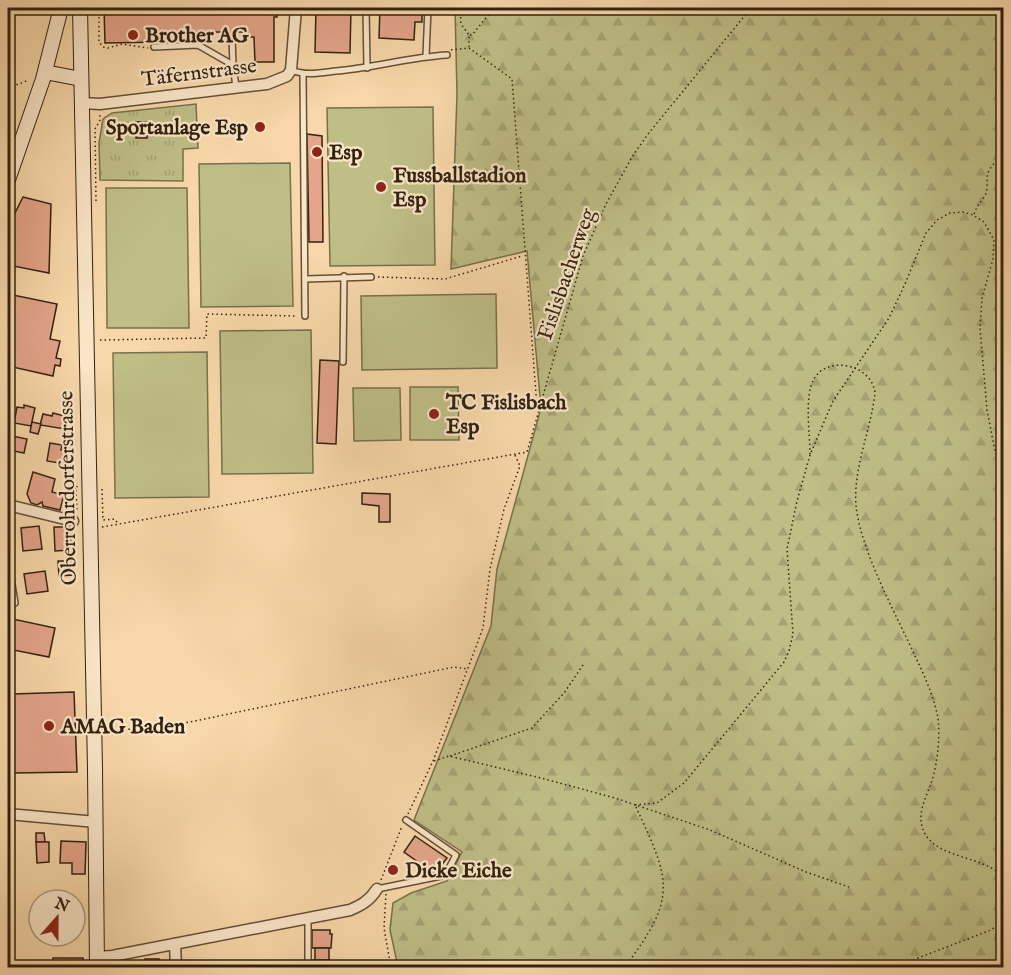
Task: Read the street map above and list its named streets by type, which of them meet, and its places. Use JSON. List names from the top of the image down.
{
  "streets": {
    "main road": ["Oberrohrdorferstrasse"],
    "street": ["Täfernstrasse"],
    "path": ["Fislisbacherweg"]
  },
  "crossings": [
    ["Täfernstrasse", "Oberrohrdorferstrasse"]
  ],
  "places": [
    "Brother AG",
    "Sportanlage Esp",
    "Esp",
    "Fussballstadion Esp",
    "TC Fislisbach Esp",
    "AMAG Baden",
    "Dicke Eiche"
  ],
  "north": "top"
}
